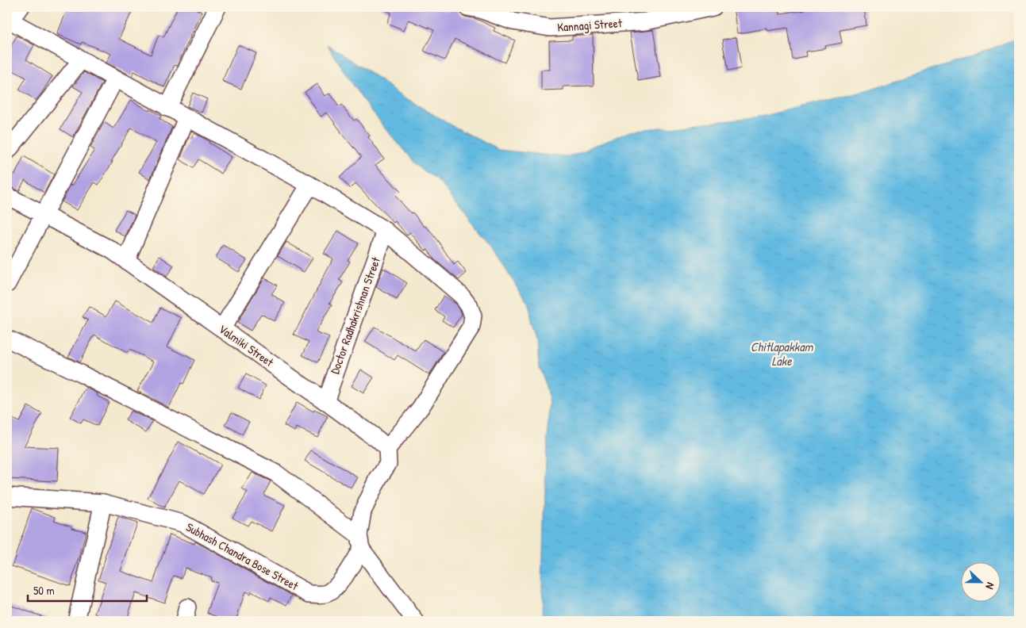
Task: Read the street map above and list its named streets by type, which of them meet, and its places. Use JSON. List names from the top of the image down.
{
  "streets": {
    "street": [
      "Kannagi Street",
      "Doctor Radhakrishnan Street",
      "Valmiki Street",
      "Subhash Chandra Bose Street"
    ]
  },
  "crossings": [
    ["Doctor Radhakrishnan Street", "Valmiki Street"]
  ],
  "water": ["Chitlapakkam Lake"],
  "scale_bar": "50 m",
  "north": "right"
}
